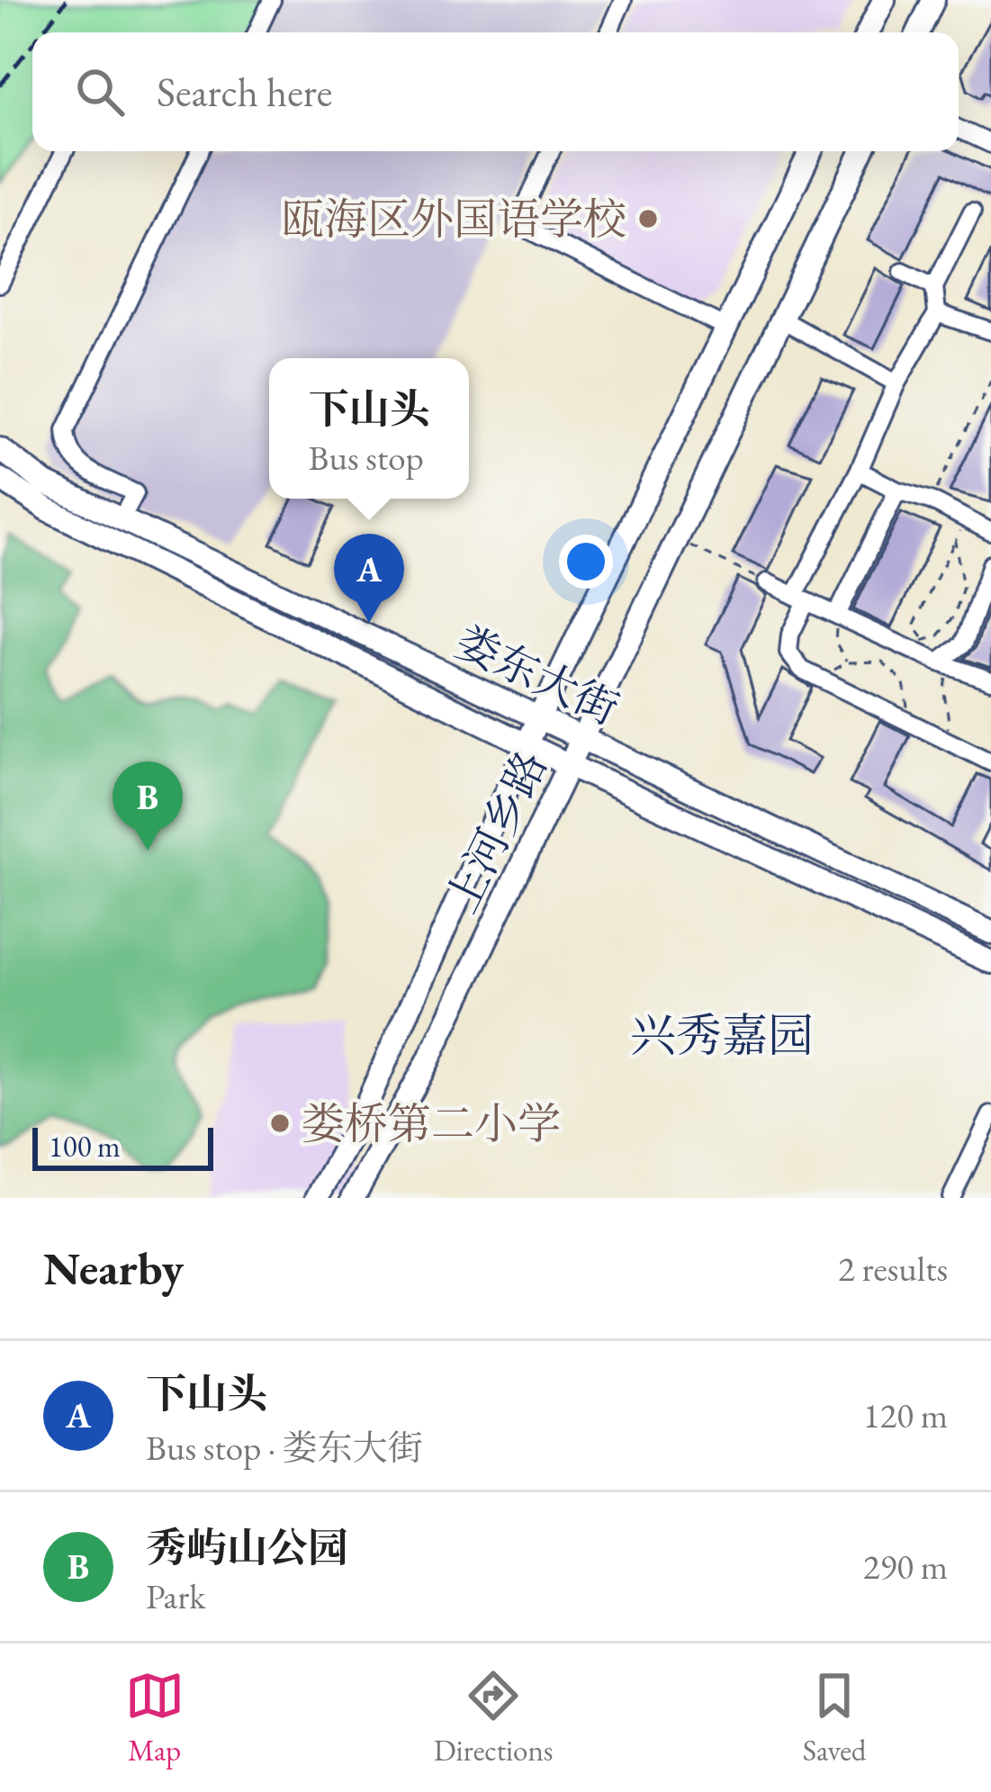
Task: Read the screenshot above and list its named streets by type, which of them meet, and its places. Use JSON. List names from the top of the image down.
{
  "streets": {
    "main road": ["娄东大街", "上河乡路"]
  },
  "crossings": [
    ["娄东大街", "上河乡路"]
  ],
  "districts": ["兴秀嘉园"],
  "places": ["瓯海区外国语学校", "娄桥第二小学"],
  "scale_bar": "100 m",
  "page": {
    "search": "Search here",
    "popup": ["下山头", "Bus stop"],
    "pins": ["A", "B"],
    "scale": "100 m",
    "heading": ["Nearby", "2 results"],
    "list": [
      {
        "mark": "A",
        "name": "下山头",
        "note": "Bus stop · 娄东大街",
        "value": "120 m"
      },
      {
        "mark": "B",
        "name": "秀屿山公园",
        "note": "Park",
        "value": "290 m"
      }
    ],
    "nav": ["Map", "Directions", "Saved"]
  }
}
